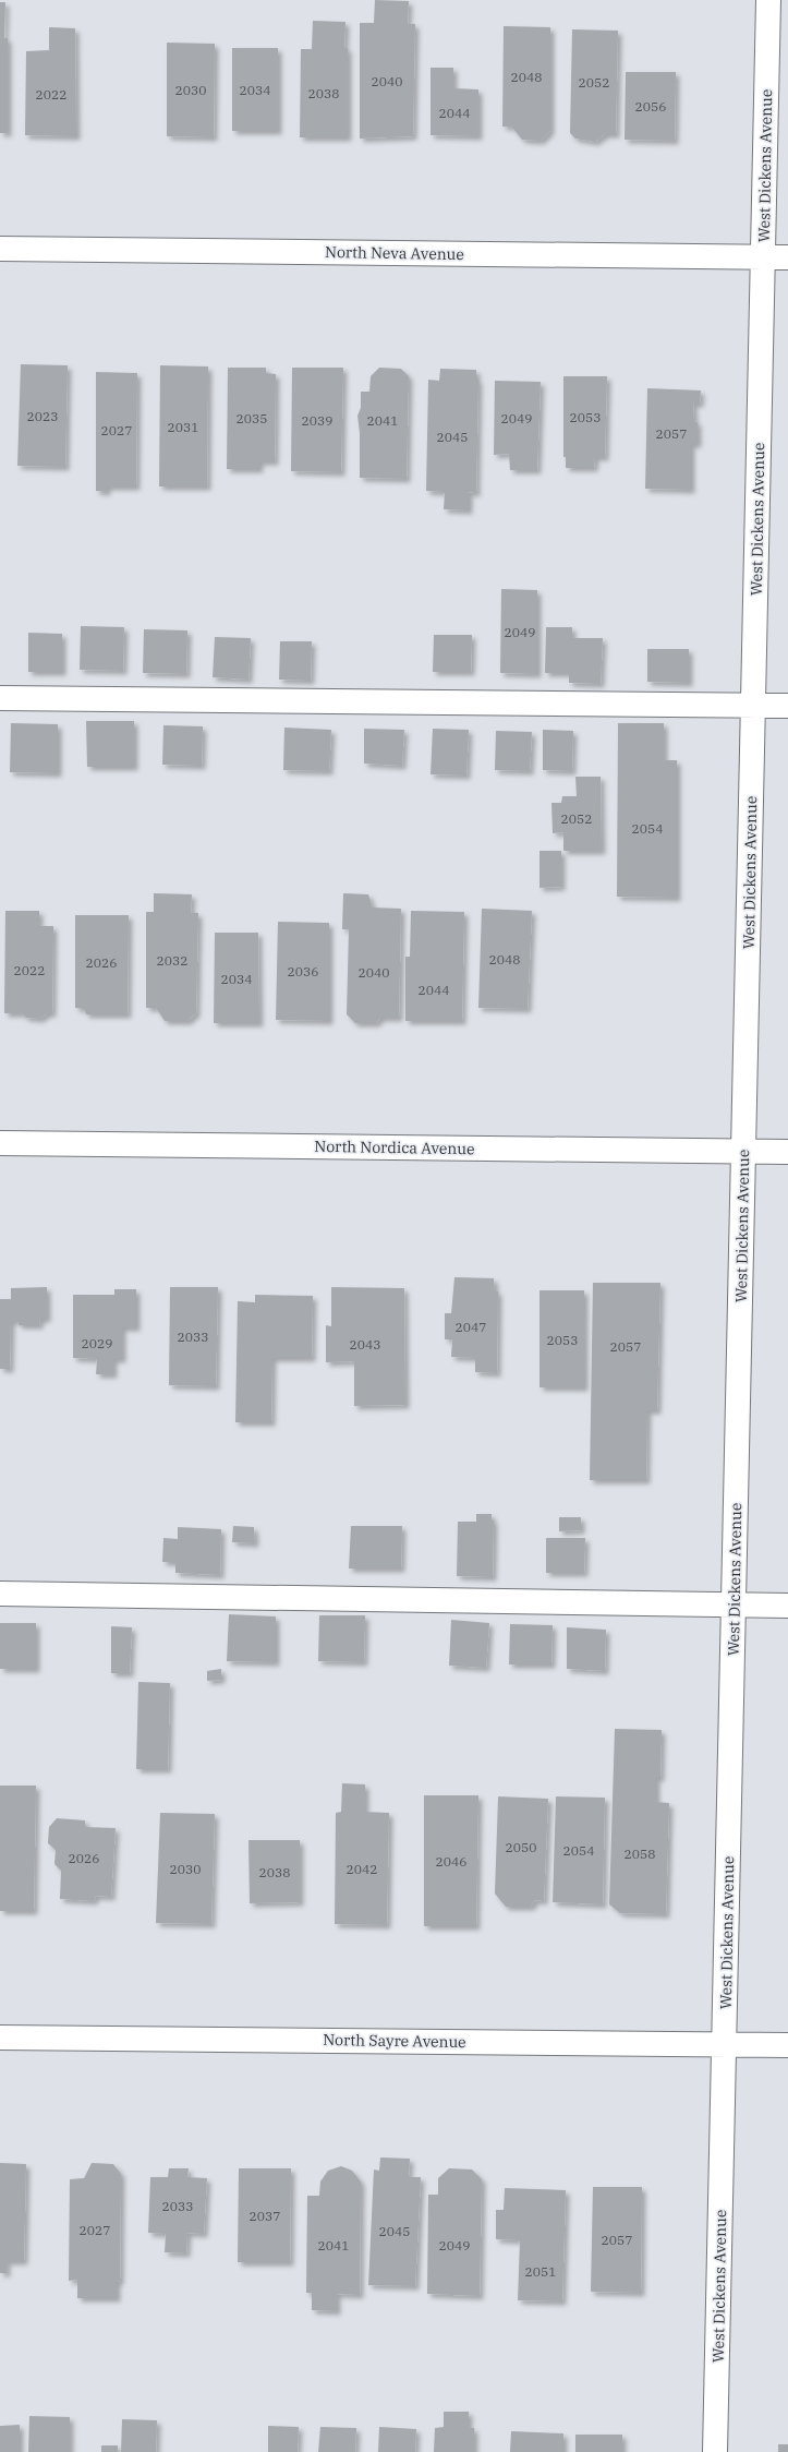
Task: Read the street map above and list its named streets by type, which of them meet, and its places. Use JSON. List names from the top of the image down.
{
  "streets": {
    "street": [
      "West Dickens Avenue",
      "North Neva Avenue",
      "North Nordica Avenue",
      "North Sayre Avenue"
    ]
  },
  "crossings": [
    ["West Dickens Avenue", "North Neva Avenue"],
    ["West Dickens Avenue", "North Nordica Avenue"],
    ["West Dickens Avenue", "North Sayre Avenue"]
  ],
  "house_numbers": [
    "2048",
    "2040",
    "2052",
    "2030",
    "2034",
    "2038",
    "2022",
    "2056",
    "2044",
    "2023",
    "2053",
    "2035",
    "2049",
    "2039",
    "2041",
    "2031",
    "2027",
    "2057",
    "2045",
    "2049",
    "2052",
    "2054",
    "2048",
    "2032",
    "2026",
    "2022",
    "2036",
    "2040",
    "2034",
    "2044",
    "2047",
    "2033",
    "2053",
    "2029",
    "2043",
    "2057",
    "2050",
    "2054",
    "2058",
    "2026",
    "2046",
    "2030",
    "2042",
    "2038",
    "2033",
    "2037",
    "2027",
    "2045",
    "2057",
    "2041",
    "2049",
    "2051"
  ]
}
